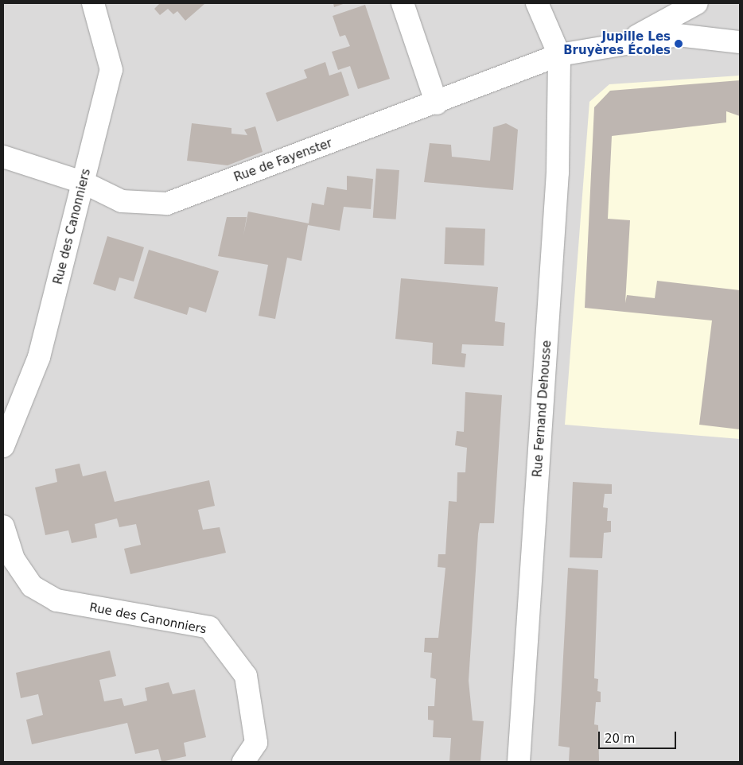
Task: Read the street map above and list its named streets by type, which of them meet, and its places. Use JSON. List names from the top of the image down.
{
  "streets": {
    "street": ["Rue de Fayenster", "Rue des Canonniers", "Rue Fernand Dehousse"]
  },
  "crossings": [
    ["Rue de Fayenster", "Rue des Canonniers"],
    ["Rue de Fayenster", "Rue Fernand Dehousse"]
  ],
  "places": ["Jupille Les Bruyères Écoles"],
  "scale_bar": "20 m"
}
